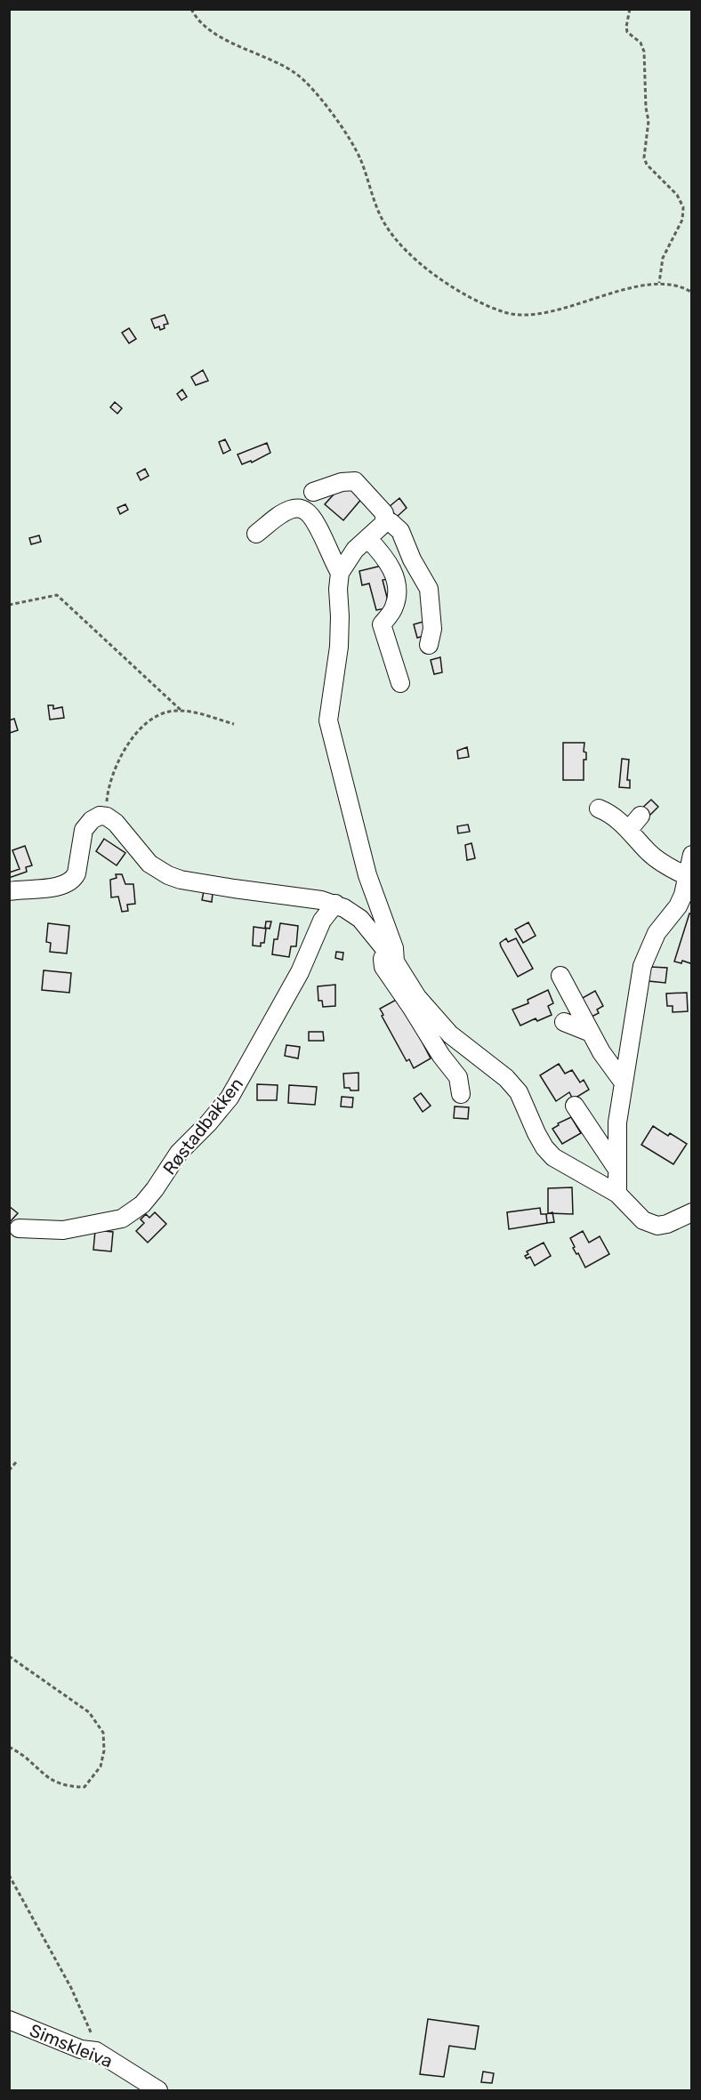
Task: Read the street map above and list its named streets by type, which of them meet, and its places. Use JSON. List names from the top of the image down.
{
  "streets": {
    "street": ["Røstadbakken", "Simskleiva"]
  }
}
